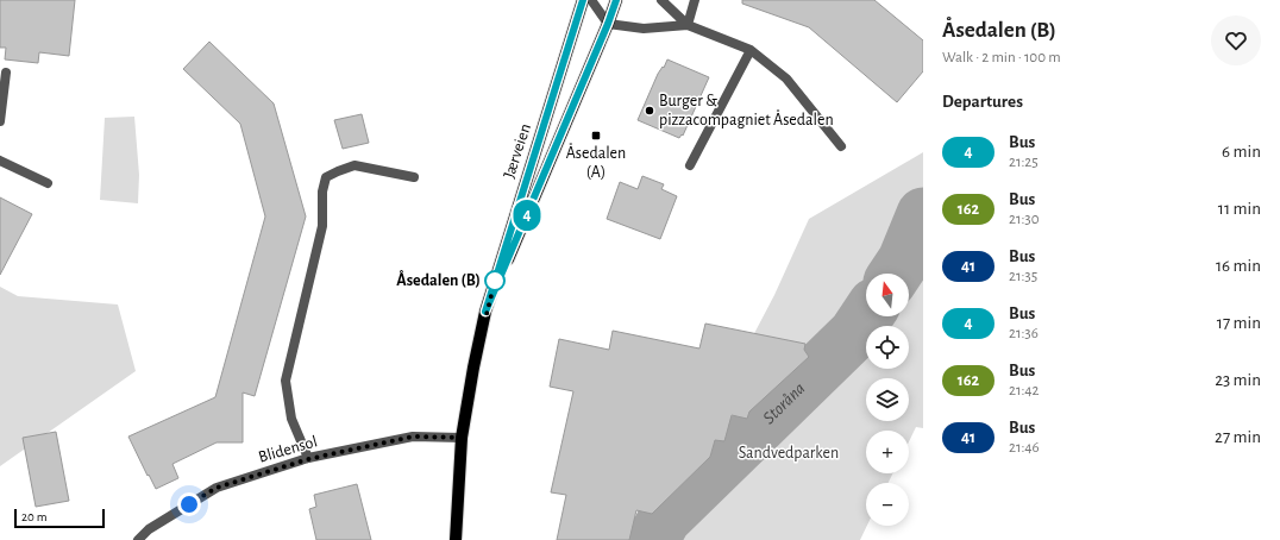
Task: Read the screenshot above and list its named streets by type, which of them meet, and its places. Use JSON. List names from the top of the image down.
{
  "streets": {
    "main road": ["Jærveien"],
    "street": ["Blidensol"]
  },
  "crossings": [
    ["Jærveien", "Blidensol"]
  ],
  "water": ["Storåna"],
  "parks": ["Sandvedparken"],
  "places": {
    "other": ["Burger & pizzacompagniet Åsedalen", "Åsedalen (B)"],
    "transit": ["Åsedalen (A)"]
  },
  "lines": ["bus line 4"],
  "scale_bar": "20 m",
  "north": "top",
  "page": {
    "on_map": "4",
    "heading": [
      ["Åsedalen (B)", "Walk · 2 min · 100 m"],
      "Departures"
    ],
    "list": [
      {
        "mark": "4",
        "name": "Bus",
        "note": "21:25",
        "value": "6 min"
      },
      {
        "mark": "162",
        "name": "Bus",
        "note": "21:30",
        "value": "11 min"
      },
      {
        "mark": "41",
        "name": "Bus",
        "note": "21:35",
        "value": "16 min"
      },
      {
        "mark": "4",
        "name": "Bus",
        "note": "21:36",
        "value": "17 min"
      },
      {
        "mark": "162",
        "name": "Bus",
        "note": "21:42",
        "value": "23 min"
      },
      {
        "mark": "41",
        "name": "Bus",
        "note": "21:46",
        "value": "27 min"
      }
    ],
    "map_buttons": ["+", "−"],
    "scale": "20 m"
  }
}
